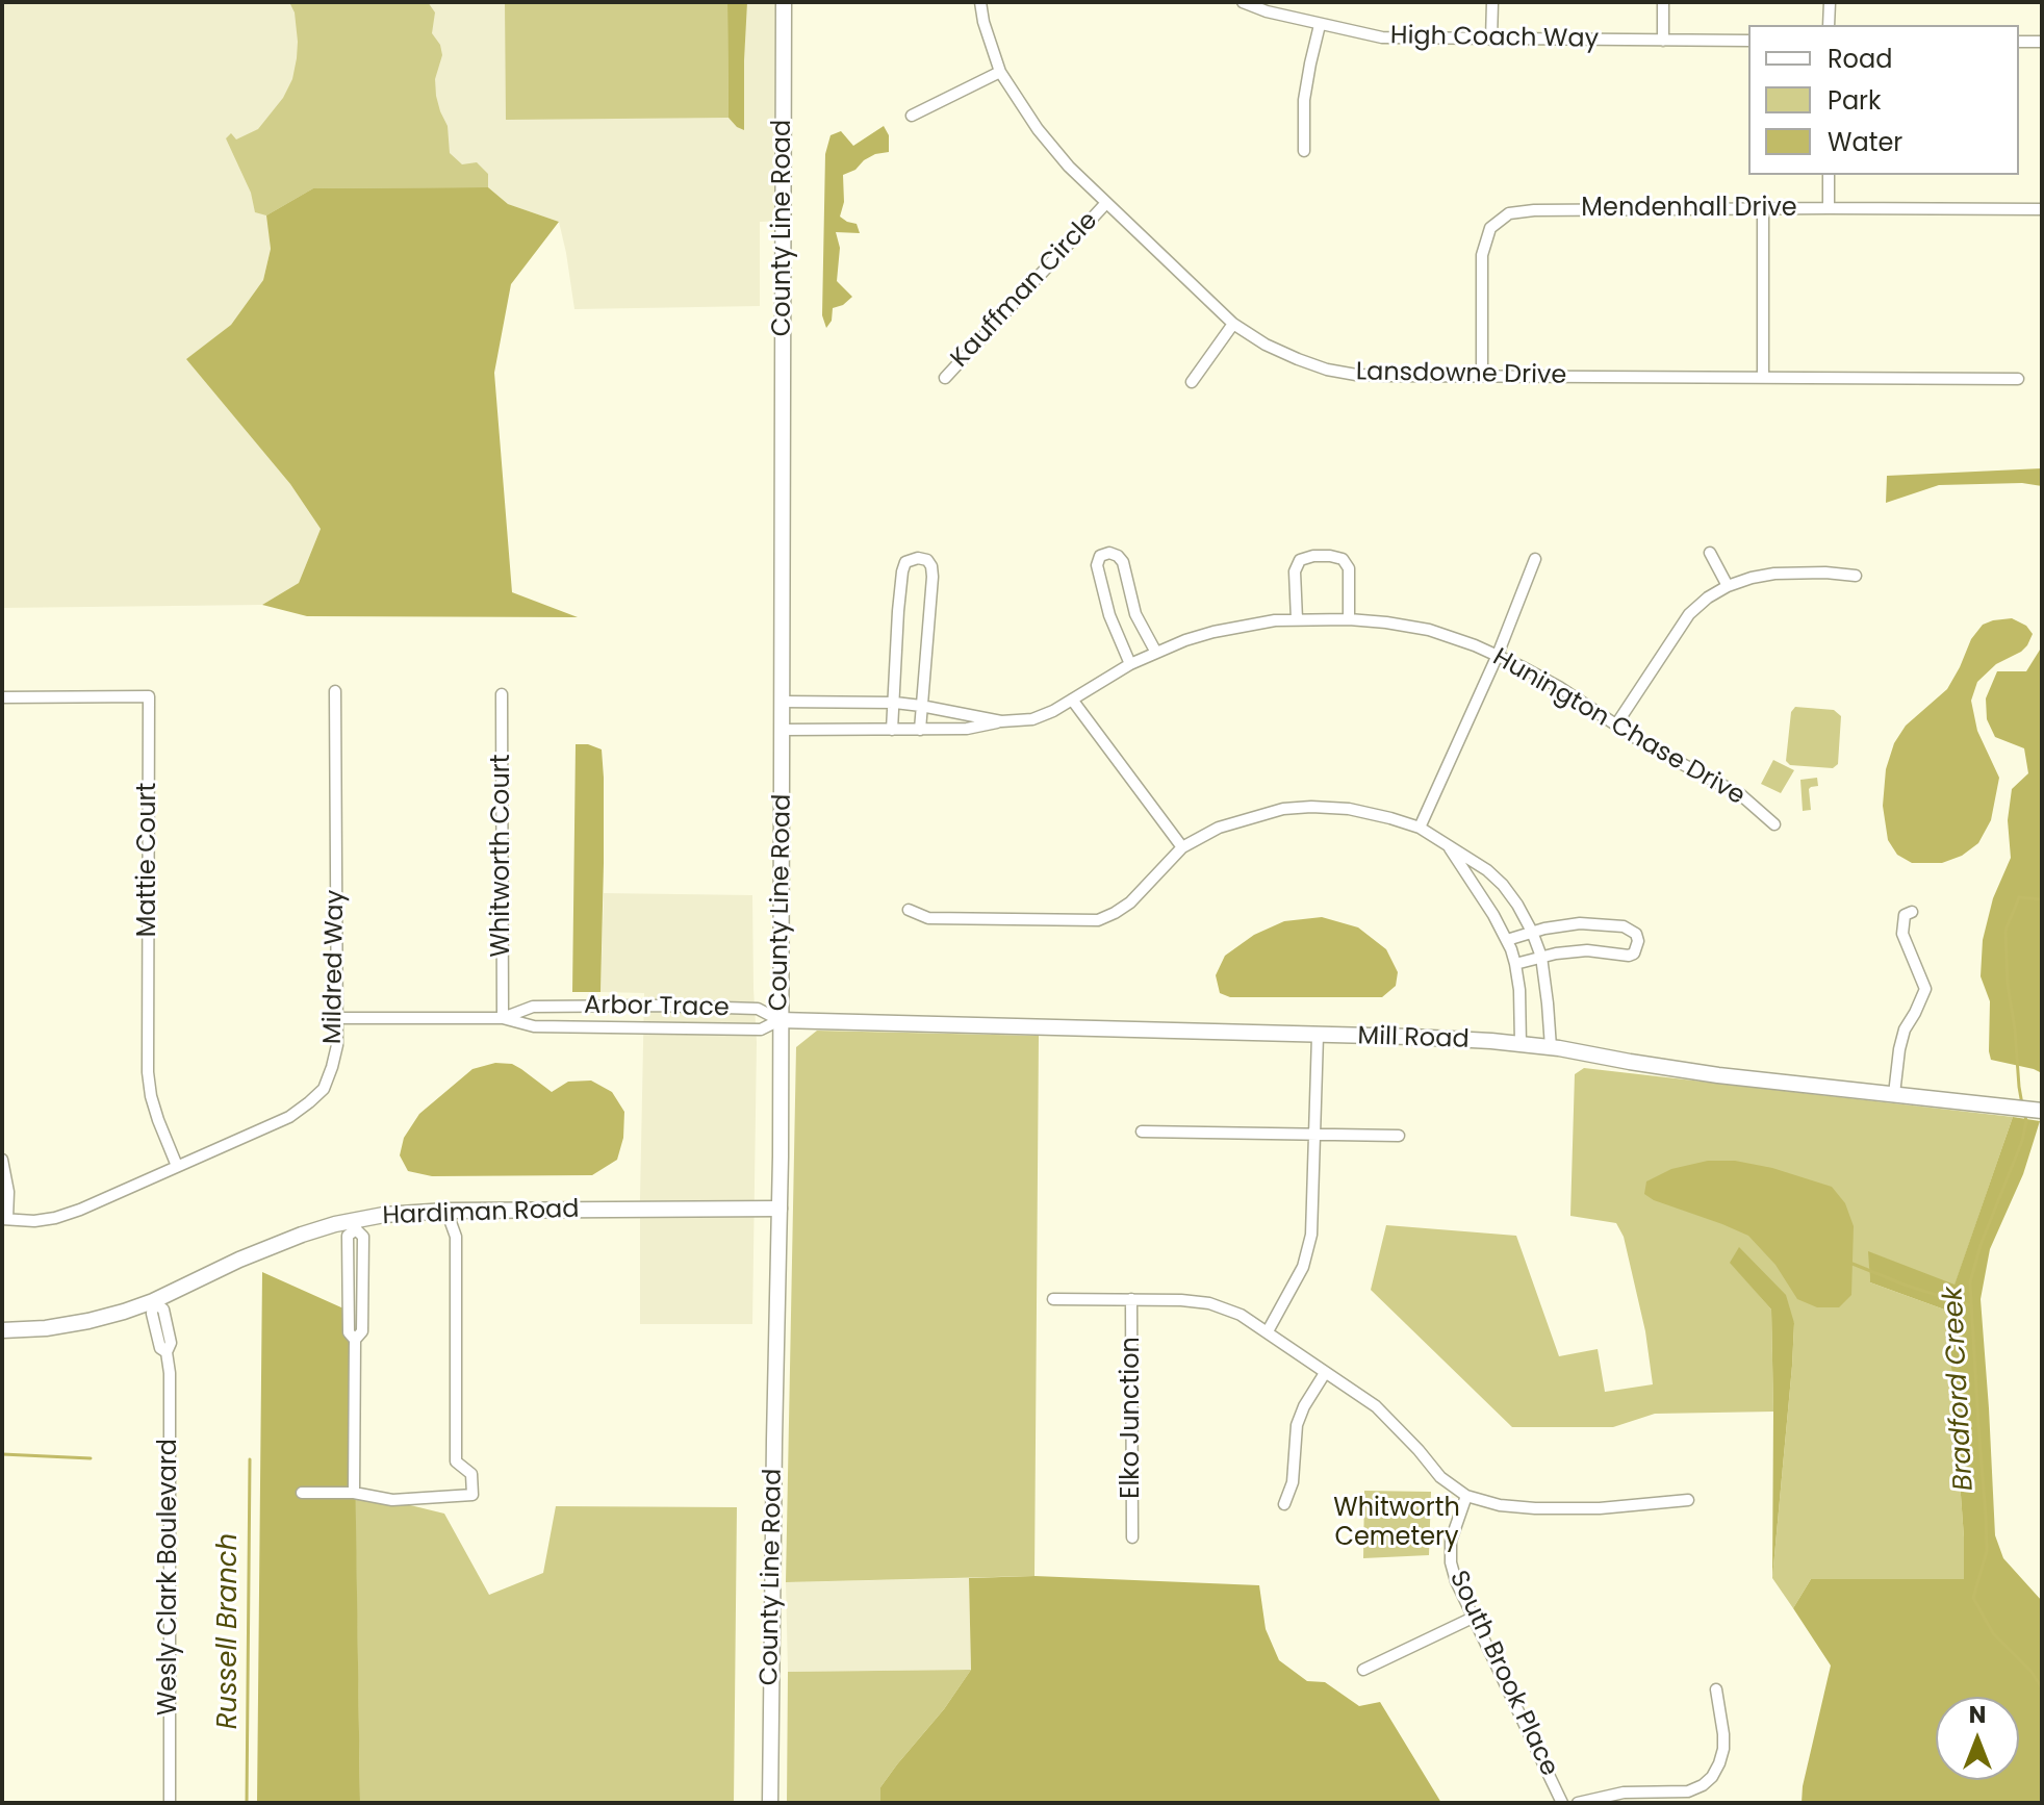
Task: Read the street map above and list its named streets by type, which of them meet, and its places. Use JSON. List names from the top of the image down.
{
  "streets": {
    "street": [
      "High Coach Way",
      "Mendenhall Drive",
      "County Line Road",
      "Kauffman Circle",
      "Lansdowne Drive",
      "Hunington Chase Drive",
      "Whitworth Court",
      "Mattie Court",
      "Mildred Way",
      "Arbor Trace",
      "Mill Road",
      "Hardiman Road",
      "Elko Junction",
      "Wesly Clark Boulevard",
      "South Brook Place"
    ]
  },
  "crossings": [
    ["Mendenhall Drive", "Lansdowne Drive"],
    ["County Line Road", "Hunington Chase Drive"],
    ["County Line Road", "Arbor Trace"],
    ["County Line Road", "Mill Road"],
    ["County Line Road", "Hardiman Road"],
    ["Kauffman Circle", "Lansdowne Drive"],
    ["Whitworth Court", "Arbor Trace"],
    ["Mattie Court", "Mildred Way"],
    ["Mildred Way", "Arbor Trace"],
    ["Arbor Trace", "Mill Road"],
    ["Hardiman Road", "Wesly Clark Boulevard"]
  ],
  "water": ["Bradford Creek", "Russell Branch"],
  "parks": ["Whitworth Cemetery"],
  "legend": ["Road", "Park", "Water"],
  "north": "top"
}
